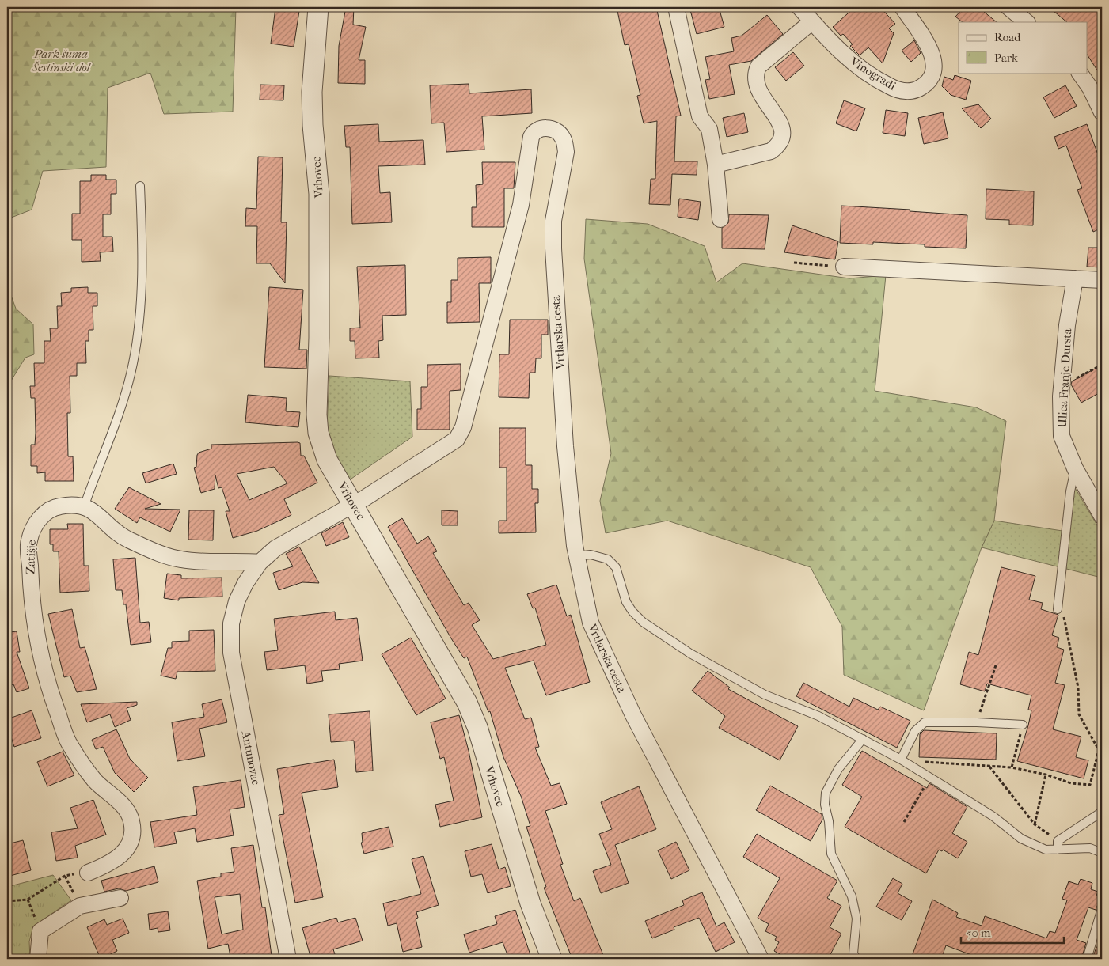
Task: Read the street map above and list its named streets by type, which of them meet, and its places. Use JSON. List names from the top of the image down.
{
  "streets": {
    "street": [
      "Vinogradi",
      "Vrhovec",
      "Vrtlarska cesta",
      "Ulica Franje Dursta",
      "Zatišje",
      "Antunovac"
    ]
  },
  "crossings": [
    ["Vrhovec", "Vrtlarska cesta"]
  ],
  "parks": ["Park šuma Šestinski dol"],
  "legend": ["Road", "Park"],
  "scale_bar": "50 m"
}
